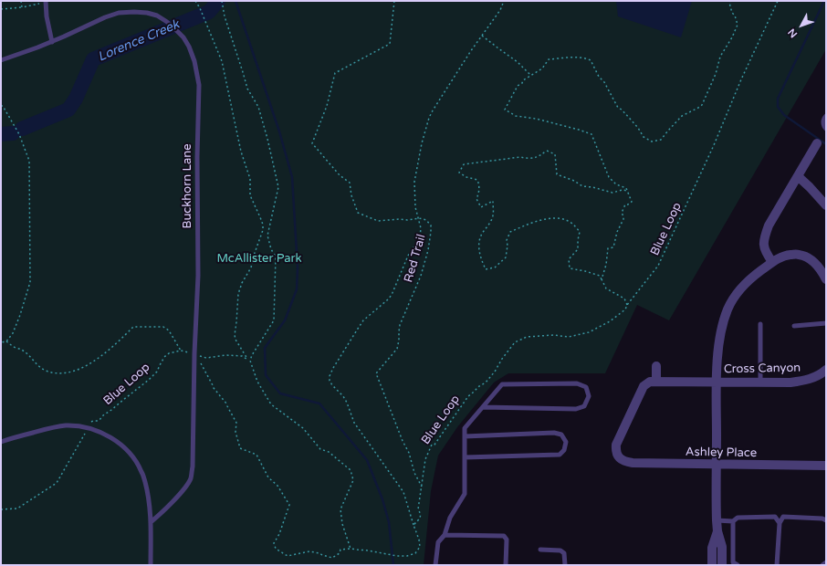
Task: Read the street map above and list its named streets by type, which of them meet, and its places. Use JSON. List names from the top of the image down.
{
  "streets": {
    "street": ["Cross Canyon", "Ashley Place"],
    "lane": ["Buckhorn Lane"],
    "path": ["Blue Loop", "Red Trail"]
  },
  "crossings": [
    ["Blue Loop", "Red Trail"],
    ["Cross Canyon", "Ashley Place"]
  ],
  "water": ["Lorence Creek"],
  "parks": ["McAllister Park"],
  "north": "bottom left"
}
